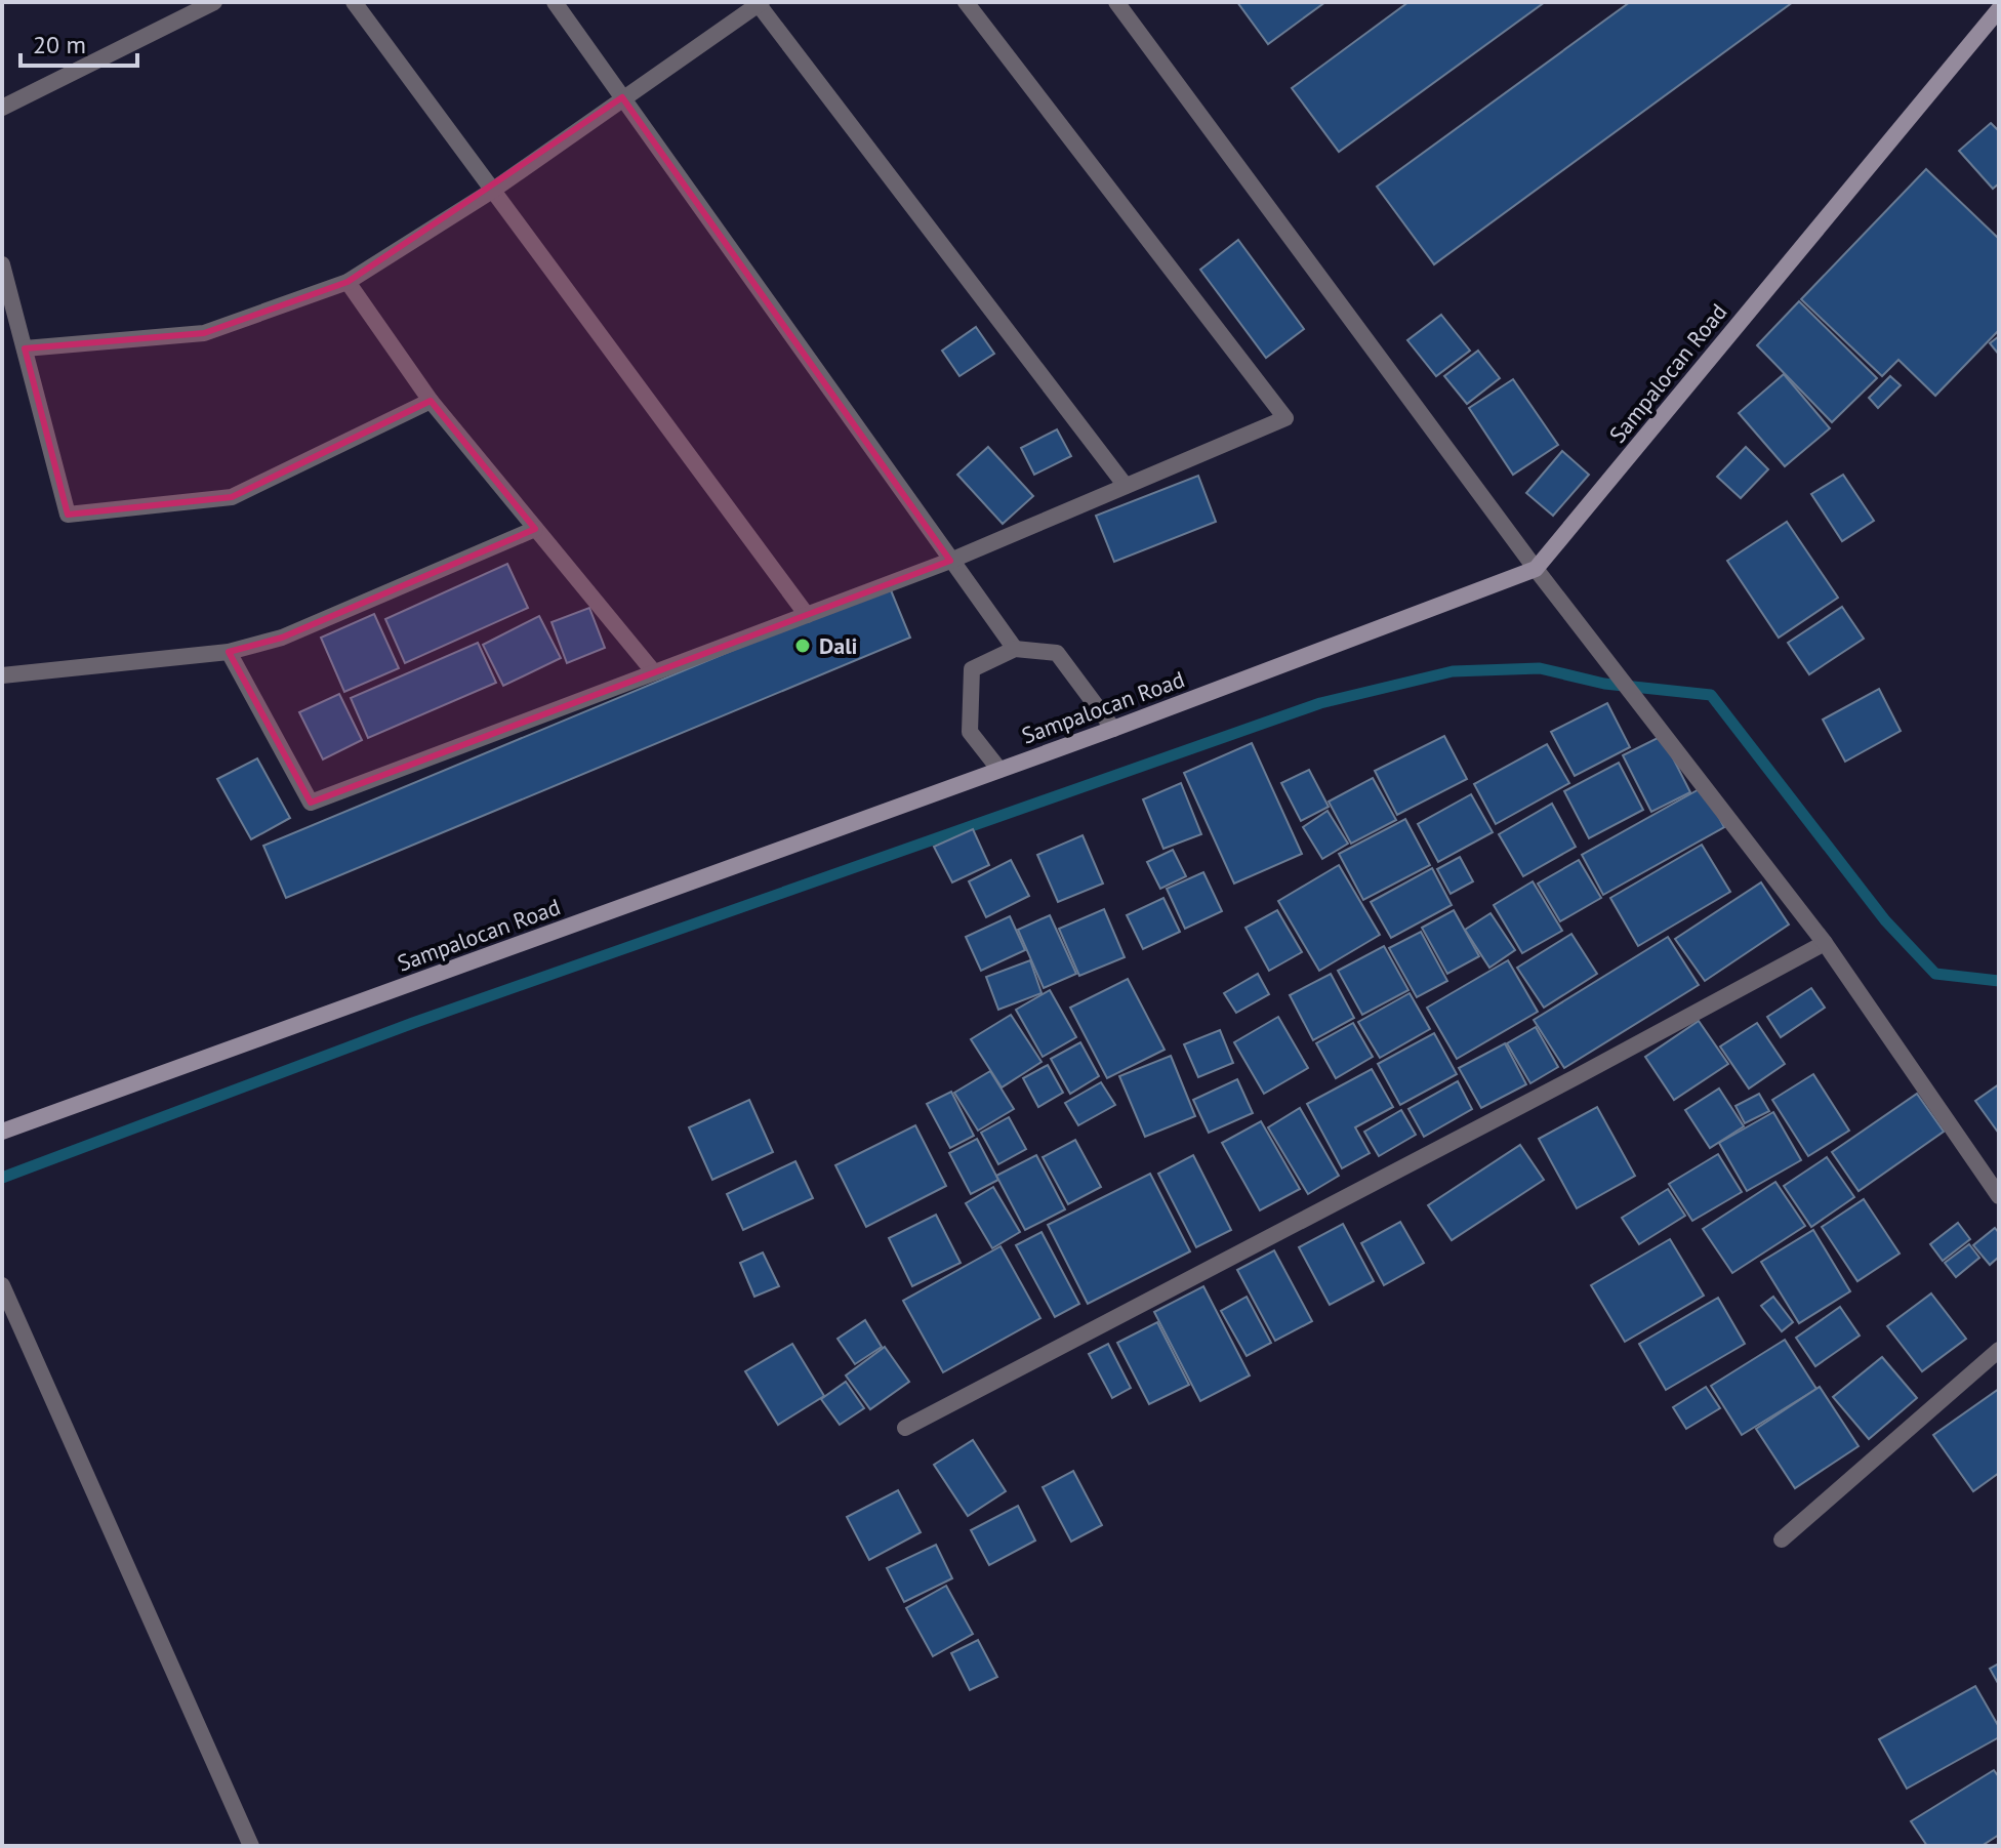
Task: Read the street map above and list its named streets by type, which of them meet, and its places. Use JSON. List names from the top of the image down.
{
  "streets": {
    "main road": ["Sampalocan Road"]
  },
  "places": ["Dali"],
  "scale_bar": "20 m"
}
